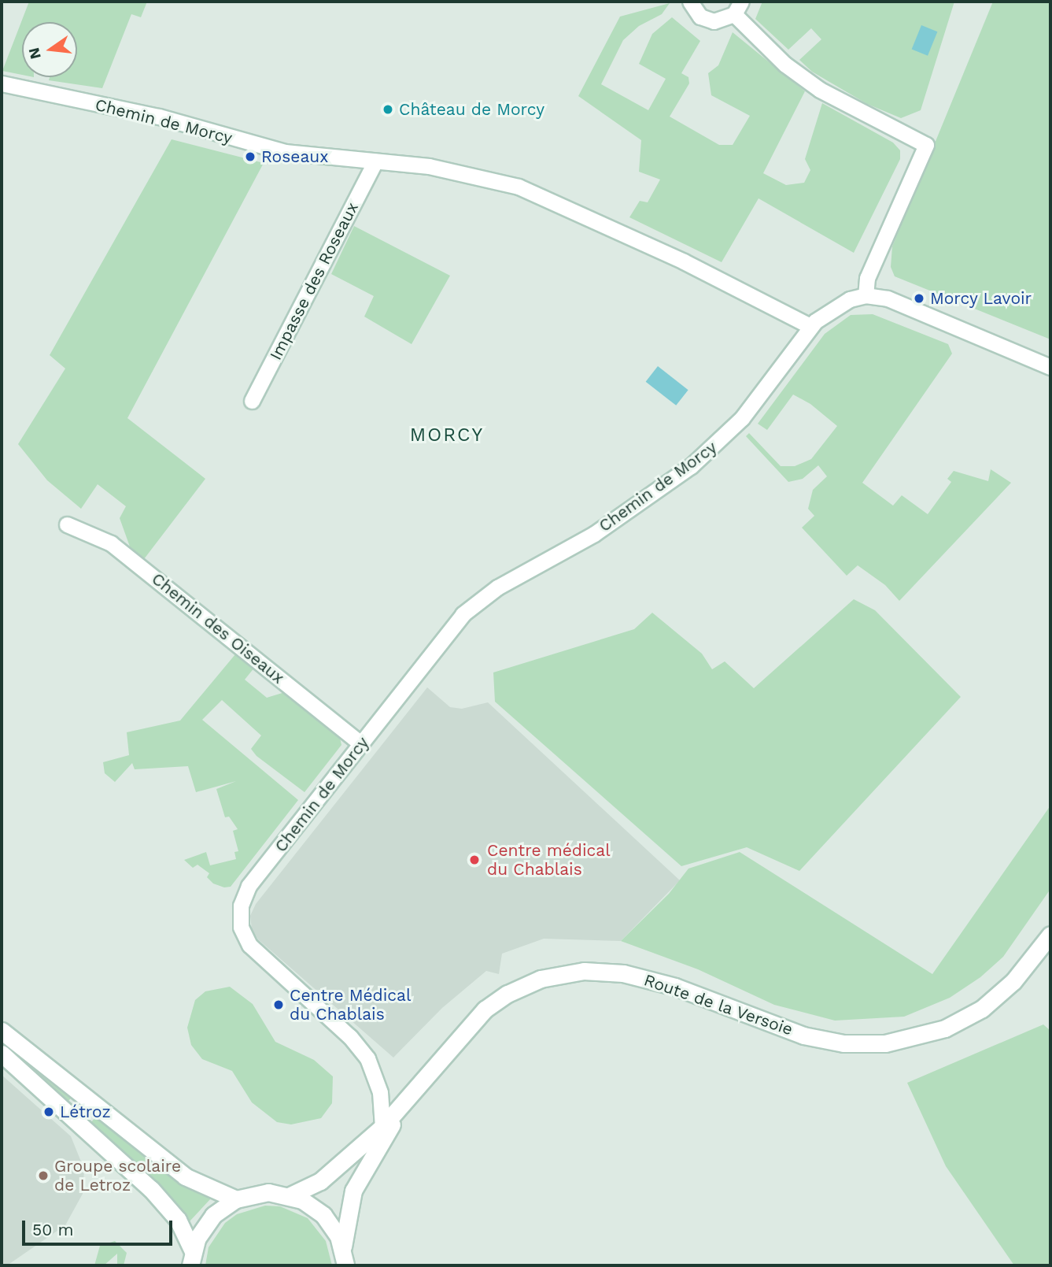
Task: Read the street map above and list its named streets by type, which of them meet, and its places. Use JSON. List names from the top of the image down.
{
  "streets": {
    "main road": ["Route de la Versoie"],
    "street": ["Chemin de Morcy", "Impasse des Roseaux", "Chemin des Oiseaux"]
  },
  "crossings": [
    ["Chemin de Morcy", "Impasse des Roseaux"],
    ["Chemin de Morcy", "Chemin des Oiseaux"],
    ["Chemin de Morcy", "Route de la Versoie"]
  ],
  "districts": ["MORCY"],
  "places": [
    "Château de Morcy",
    "Roseaux",
    "Morcy Lavoir",
    "Centre médical du Chablais",
    "Centre Médical du Chablais",
    "Létroz",
    "Groupe scolaire de Letroz"
  ],
  "scale_bar": "50 m",
  "north": "left"
}
